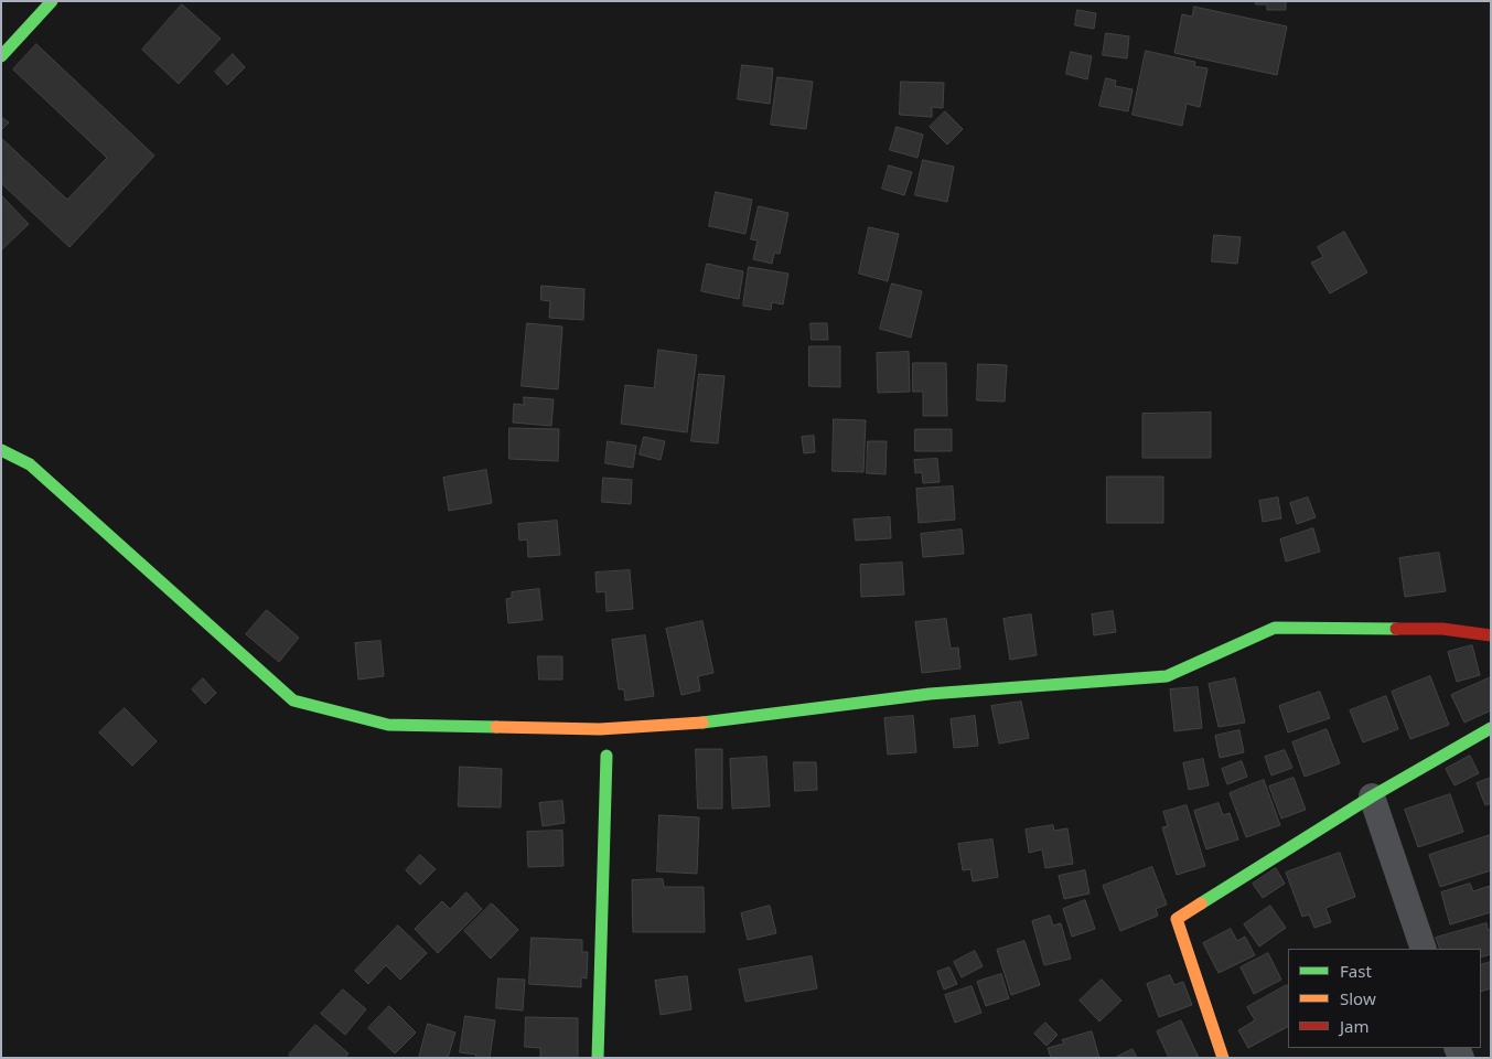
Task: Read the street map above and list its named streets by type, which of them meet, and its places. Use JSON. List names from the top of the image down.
{
  "legend": ["Fast", "Slow", "Jam"]
}
